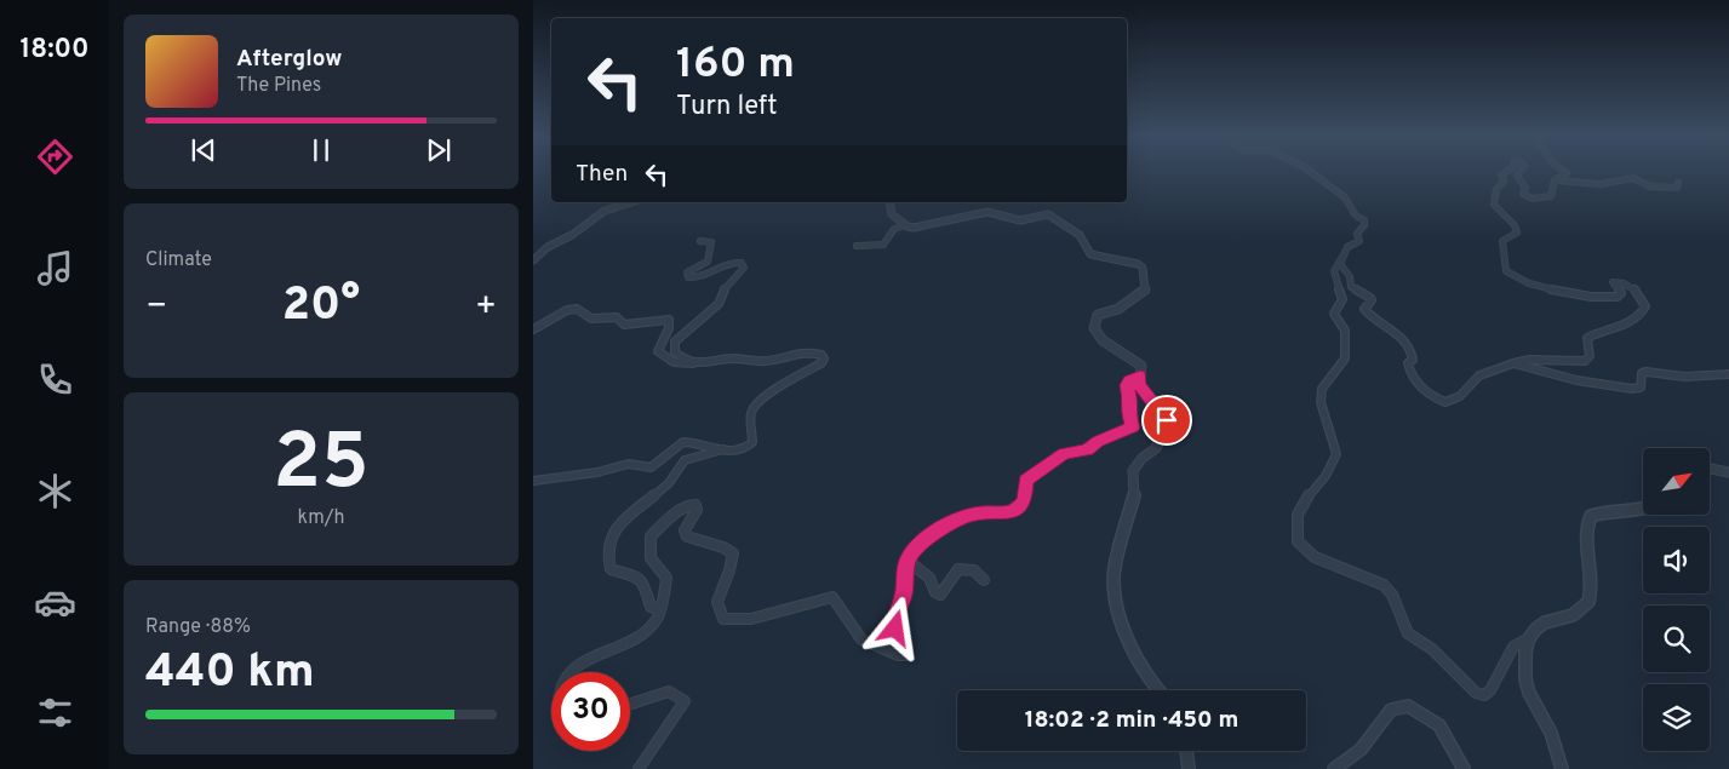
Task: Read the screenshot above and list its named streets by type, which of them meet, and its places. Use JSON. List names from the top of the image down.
{
  "north": "top right",
  "page": {
    "tabs": "18:00",
    "turn": ["160 m", "Turn left"],
    "song": ["Afterglow", "The Pines"],
    "then": "Then",
    "tile": [
      "Climate",
      ["25", "km/h"],
      ["Range · 88%", "440 km"]
    ],
    "heat": ["−", "20°", "+"],
    "limit": "30",
    "trip": "18:02 · 2 min · 450 m"
  }
}
